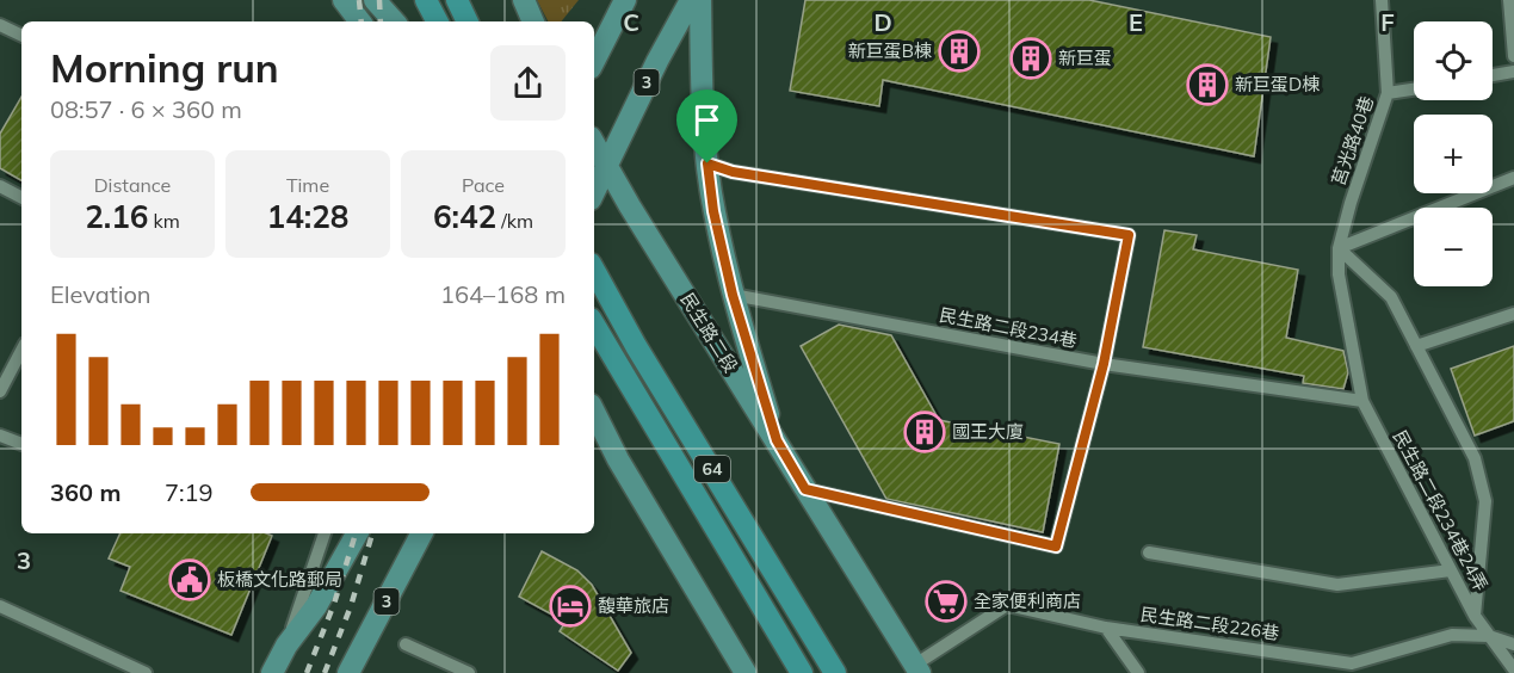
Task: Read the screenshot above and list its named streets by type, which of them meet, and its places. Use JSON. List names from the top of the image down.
{
  "streets": {
    "highway": ["64"],
    "main road": ["3", "民生路二段"],
    "street": [
      "莒光路40巷",
      "民生路二段234巷",
      "民生路二段234巷24弄",
      "民生路二段226巷"
    ]
  },
  "crossings": [
    ["3", "民生路二段"],
    ["莒光路40巷", "民生路二段234巷24弄"],
    ["民生路二段234巷", "民生路二段234巷24弄"],
    ["民生路二段", "民生路二段226巷"],
    ["民生路二段234巷24弄", "民生路二段226巷"]
  ],
  "places": {
    "building": [
      "新巨蛋B棟",
      "新巨蛋",
      "新巨蛋D棟",
      "國王大廈"
    ],
    "public building": ["板橋文化路郵局"],
    "supermarket": ["全家便利商店"],
    "hotel": ["馥華旅店"]
  },
  "page": {
    "map_buttons": ["+", "−"],
    "heading": ["Morning run", "08:57 · 6 × 360 m"],
    "stats": [
      ["Distance", "2.16 km"],
      ["Time", "14:28"],
      ["Pace", "6:42 /km"]
    ],
    "chart": ["Elevation", "164–168 m"],
    "list": [
      {
        "name": "360 m",
        "note": "7:19"
      }
    ]
  },
  "grid": {
    "columns": [
      "C",
      "D",
      "E",
      "F"
    ],
    "rows": ["3"]
  }
}
